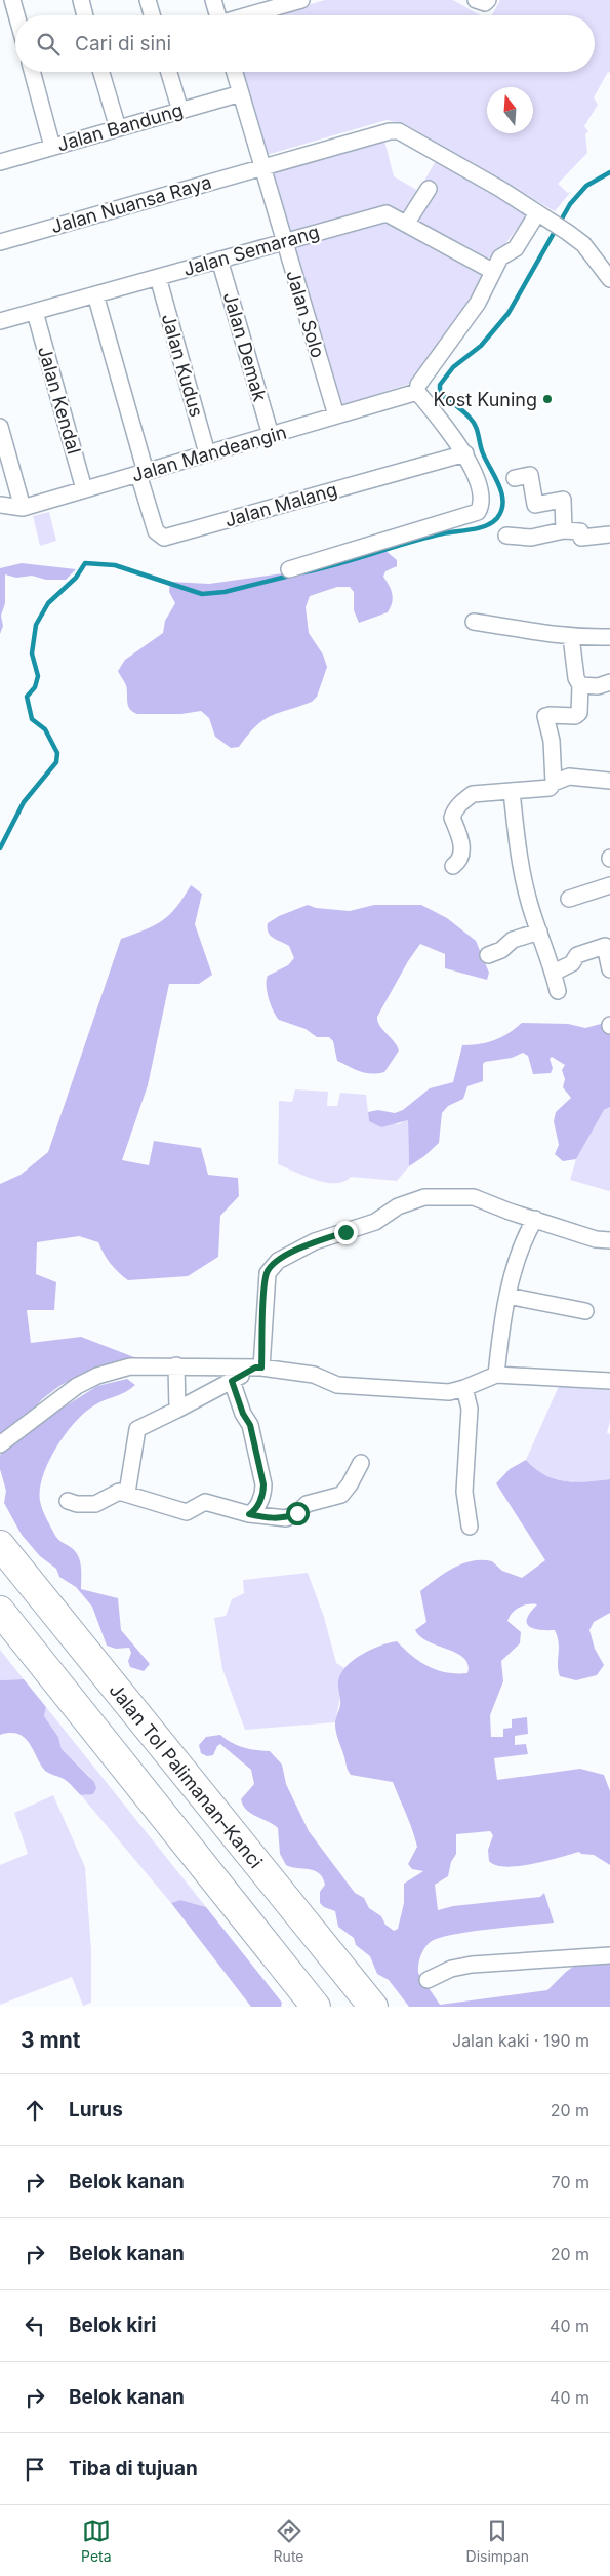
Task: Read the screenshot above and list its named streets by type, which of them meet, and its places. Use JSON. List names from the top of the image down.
{
  "streets": {
    "highway": ["Jalan Tol Palimanan–Kanci"],
    "street": [
      "Jalan Bandung",
      "Jalan Nuansa Raya",
      "Jalan Semarang",
      "Jalan Solo",
      "Jalan Demak",
      "Jalan Kudus",
      "Jalan Kendal",
      "Jalan Mandeangin",
      "Jalan Malang"
    ]
  },
  "crossings": [
    ["Jalan Bandung", "Jalan Solo"],
    ["Jalan Nuansa Raya", "Jalan Solo"],
    ["Jalan Semarang", "Jalan Solo"],
    ["Jalan Semarang", "Jalan Demak"],
    ["Jalan Semarang", "Jalan Kudus"],
    ["Jalan Semarang", "Jalan Kendal"],
    ["Jalan Solo", "Jalan Mandeangin"],
    ["Jalan Demak", "Jalan Mandeangin"],
    ["Jalan Kudus", "Jalan Mandeangin"],
    ["Jalan Kendal", "Jalan Mandeangin"],
    ["Jalan Mandeangin", "Jalan Malang"]
  ],
  "places": ["Kost Kuning"],
  "north": "top",
  "page": {
    "search": "Cari di sini",
    "heading": ["3 mnt", "Jalan kaki · 190 m"],
    "list": [
      ["Lurus", "20 m"],
      ["Belok kanan", "70 m"],
      ["Belok kanan", "20 m"],
      ["Belok kiri", "40 m"],
      ["Belok kanan", "40 m"],
      "Tiba di tujuan"
    ],
    "nav": ["Peta", "Rute", "Disimpan"]
  }
}
